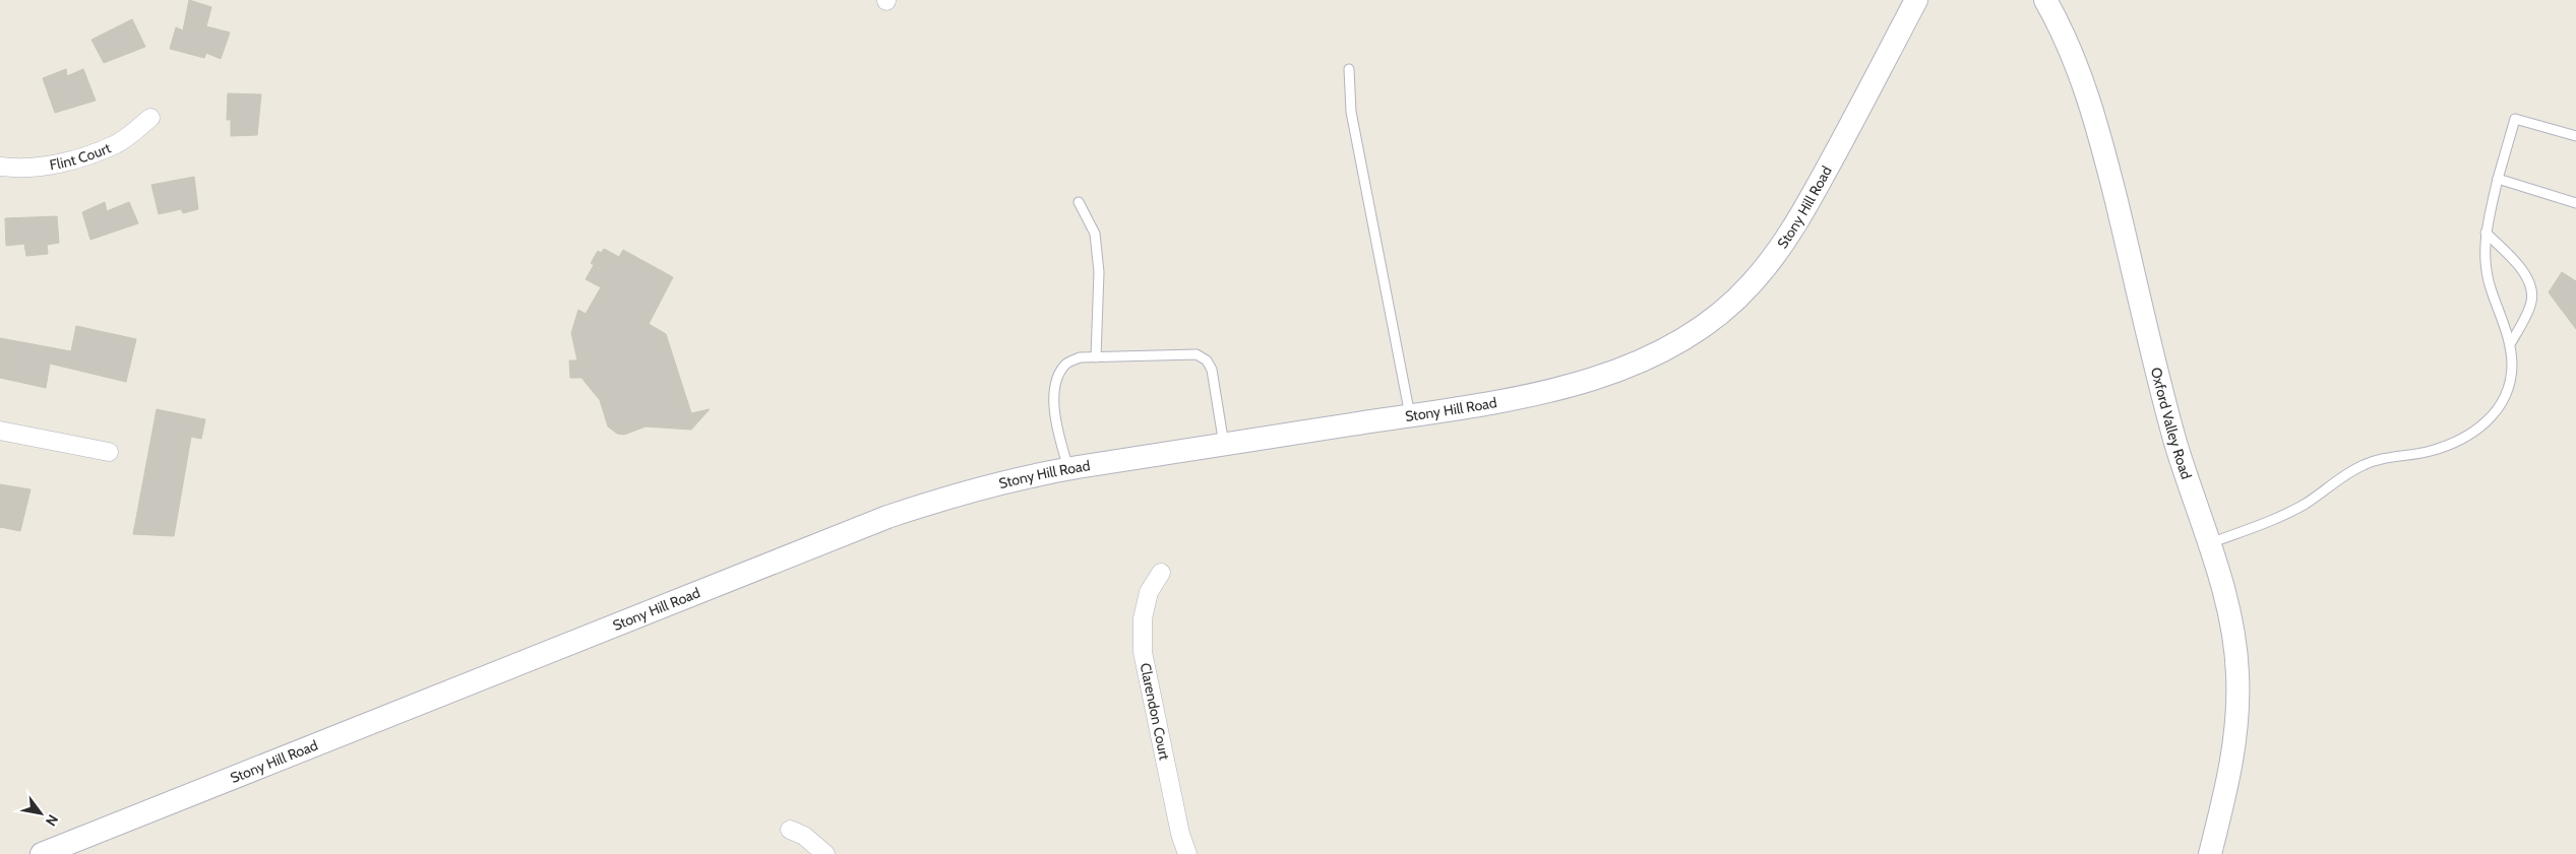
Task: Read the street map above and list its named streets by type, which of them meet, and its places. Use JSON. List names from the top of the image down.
{
  "streets": {
    "street": [
      "Flint Court",
      "Stony Hill Road",
      "Oxford Valley Road",
      "Clarendon Court"
    ]
  },
  "north": "bottom right"
}
